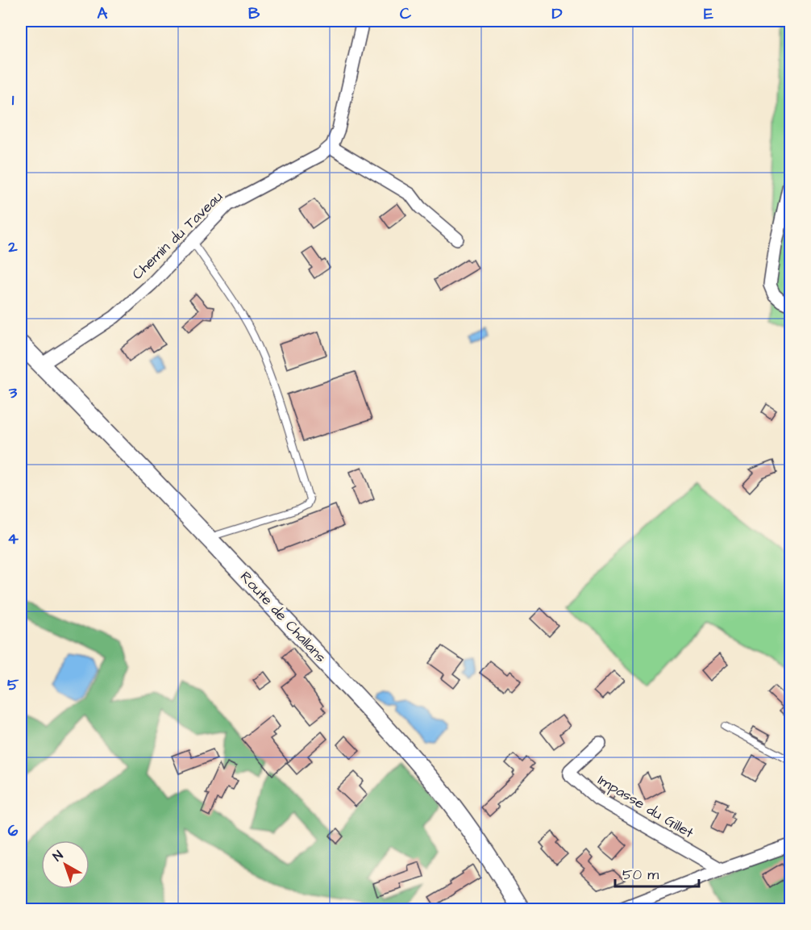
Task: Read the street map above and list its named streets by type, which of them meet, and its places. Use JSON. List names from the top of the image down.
{
  "streets": {
    "main road": ["Route de Challans"],
    "street": ["Chemin du Taveau", "Impasse du Gillet"]
  },
  "crossings": [
    ["Chemin du Taveau", "Route de Challans"]
  ],
  "scale_bar": "50 m",
  "north": "top left",
  "grid": {
    "columns": [
      "A",
      "B",
      "C",
      "D",
      "E"
    ],
    "rows": [
      "1",
      "2",
      "3",
      "4",
      "5",
      "6"
    ]
  }
}
